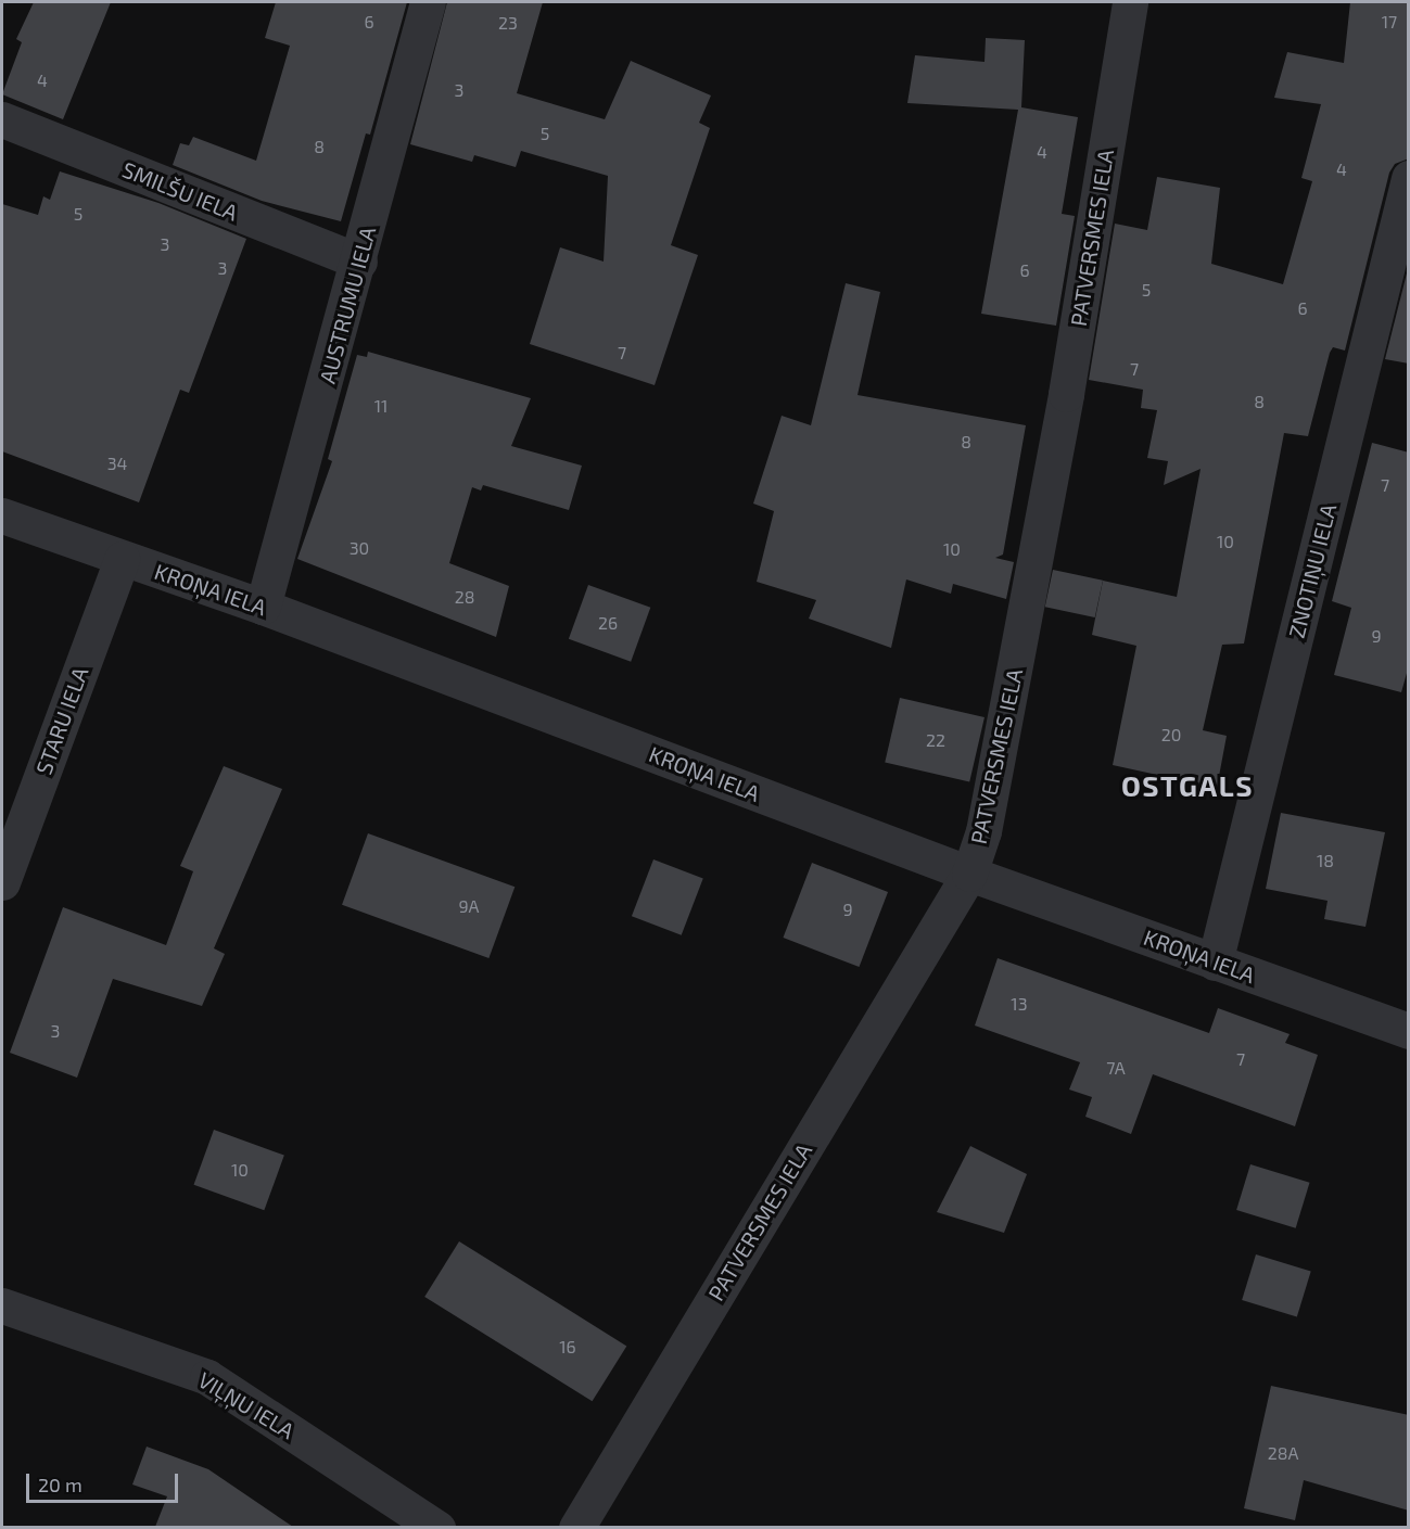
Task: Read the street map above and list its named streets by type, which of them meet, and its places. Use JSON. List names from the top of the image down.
{
  "streets": {
    "street": [
      "SMILŠU IELA",
      "PATVERSMES IELA",
      "AUSTRUMU IELA",
      "ZNOTIŅU IELA",
      "KROŅA IELA",
      "STARU IELA",
      "VIĻŅU IELA"
    ]
  },
  "crossings": [
    ["SMILŠU IELA", "AUSTRUMU IELA"],
    ["PATVERSMES IELA", "KROŅA IELA"],
    ["AUSTRUMU IELA", "KROŅA IELA"],
    ["ZNOTIŅU IELA", "KROŅA IELA"],
    ["KROŅA IELA", "STARU IELA"]
  ],
  "districts": ["OSTGALS"],
  "house_numbers": [
    "6",
    "17",
    "23",
    "4",
    "3",
    "5",
    "8",
    "4",
    "4",
    "5",
    "3",
    "3",
    "6",
    "5",
    "6",
    "7",
    "7",
    "8",
    "11",
    "8",
    "34",
    "7",
    "10",
    "30",
    "10",
    "28",
    "26",
    "9",
    "20",
    "22",
    "18",
    "9A",
    "9",
    "13",
    "3",
    "7",
    "7A",
    "10",
    "16",
    "28A"
  ],
  "scale_bar": "20 m"
}
